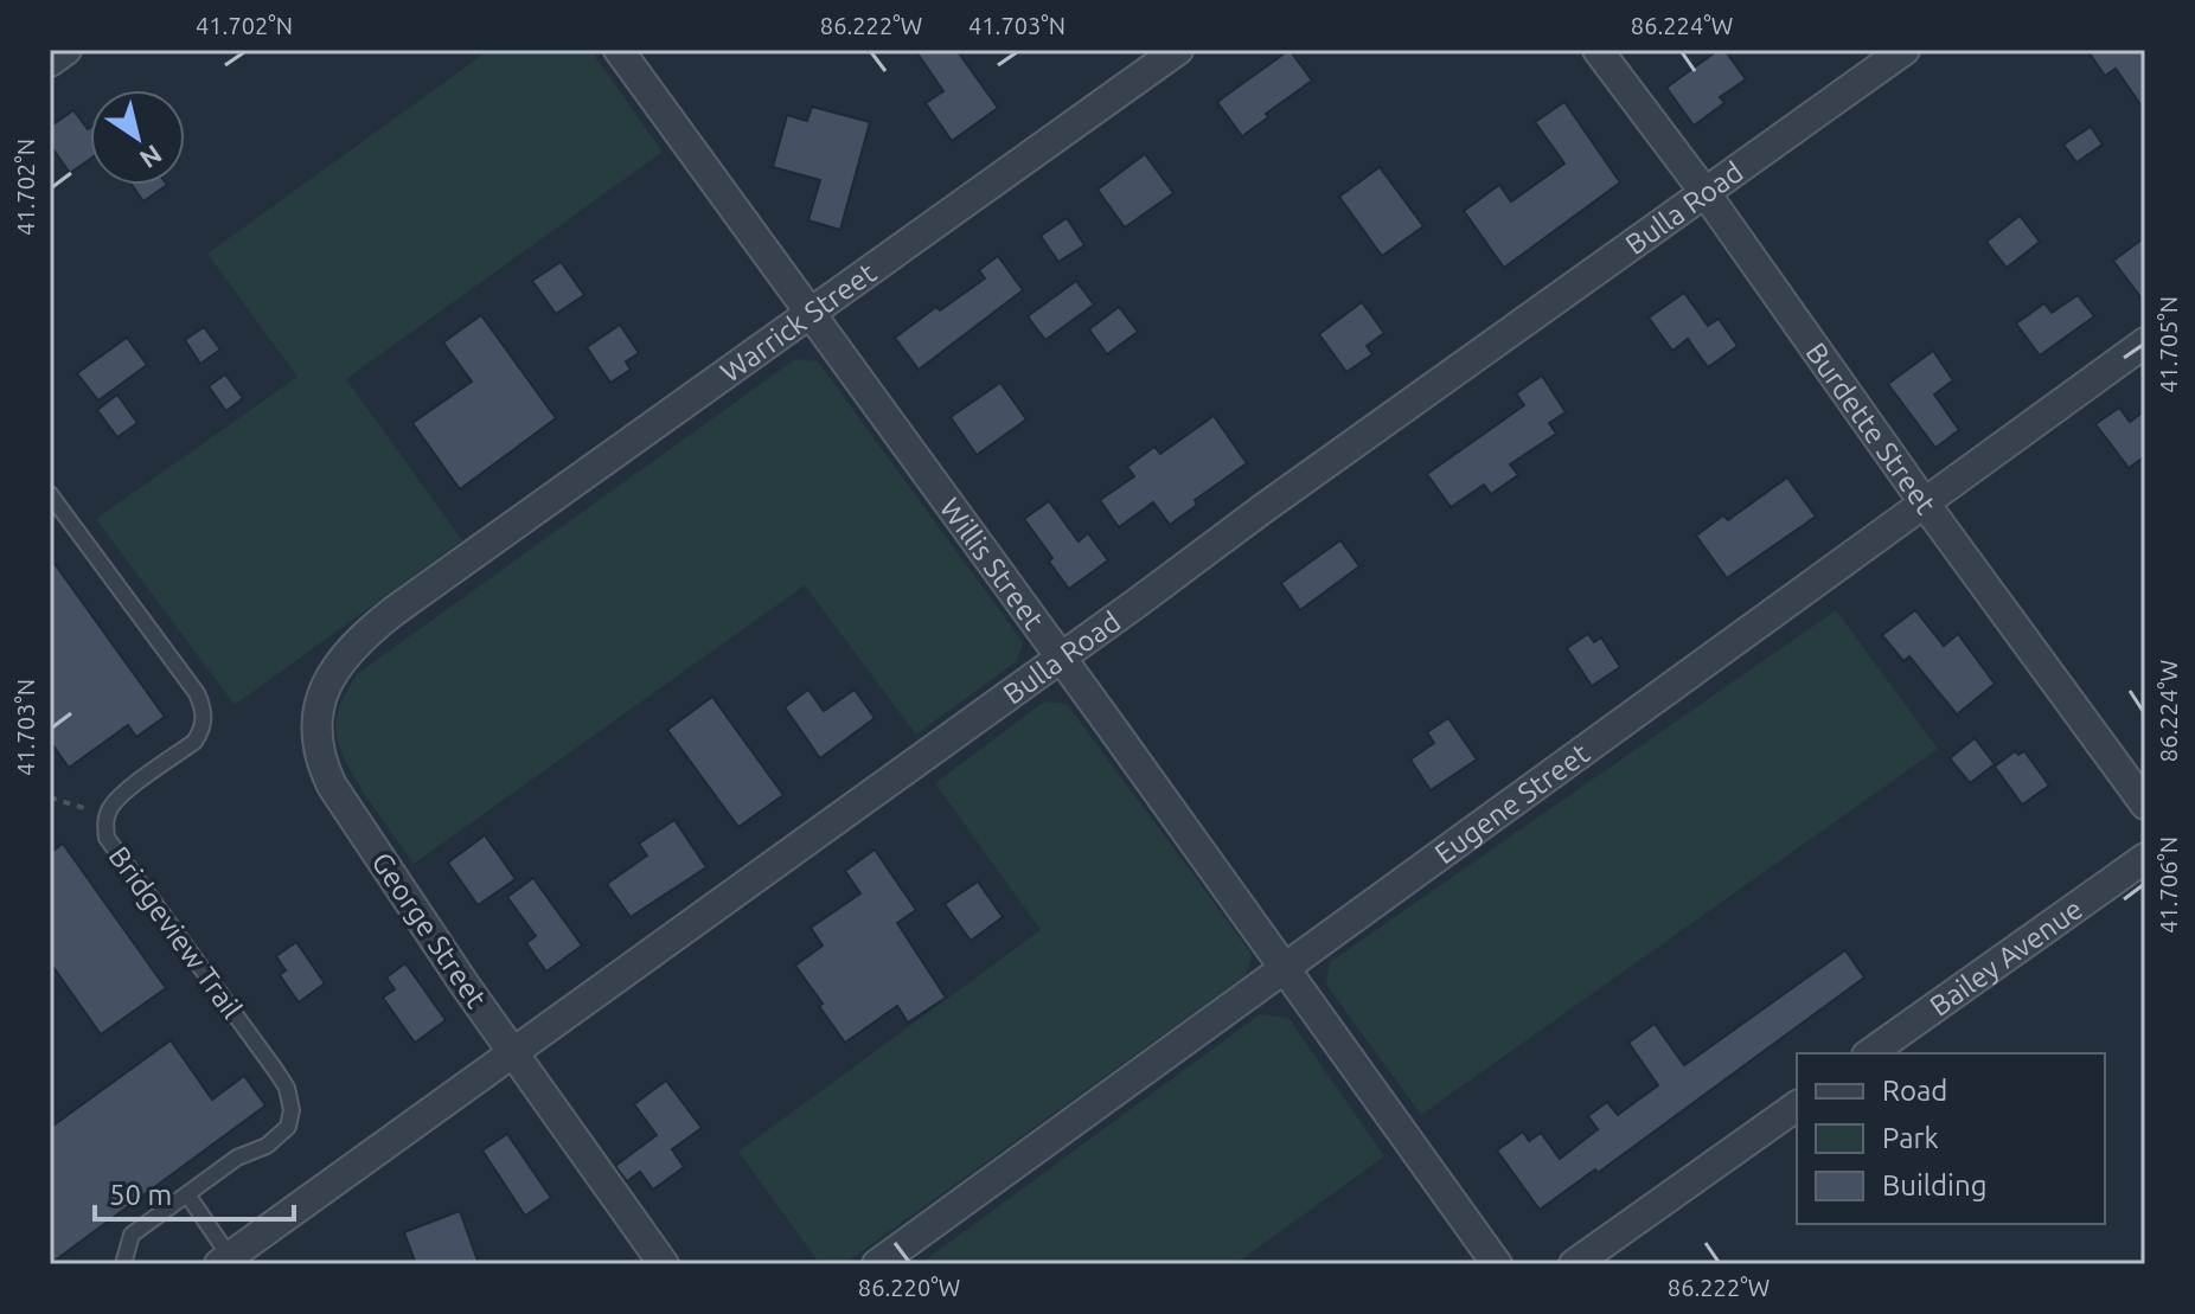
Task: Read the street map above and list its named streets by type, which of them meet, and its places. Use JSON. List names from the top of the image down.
{
  "streets": {
    "street": [
      "Bulla Road",
      "Warrick Street",
      "Burdette Street",
      "Willis Street",
      "Eugene Street",
      "George Street",
      "Bailey Avenue"
    ],
    "lane": ["Bridgeview Trail"]
  },
  "crossings": [
    ["Bulla Road", "Burdette Street"],
    ["Bulla Road", "Willis Street"],
    ["Bulla Road", "George Street"],
    ["Warrick Street", "Willis Street"],
    ["Warrick Street", "George Street"],
    ["Burdette Street", "Eugene Street"],
    ["Willis Street", "Eugene Street"]
  ],
  "legend": ["Road", "Park", "Building"],
  "scale_bar": "50 m",
  "north": "bottom right",
  "coordinates": [
    "41.702°N",
    "86.222°W",
    "41.703°N",
    "86.224°W",
    "41.705°N",
    "41.706°N",
    "86.220°W"
  ]
}
